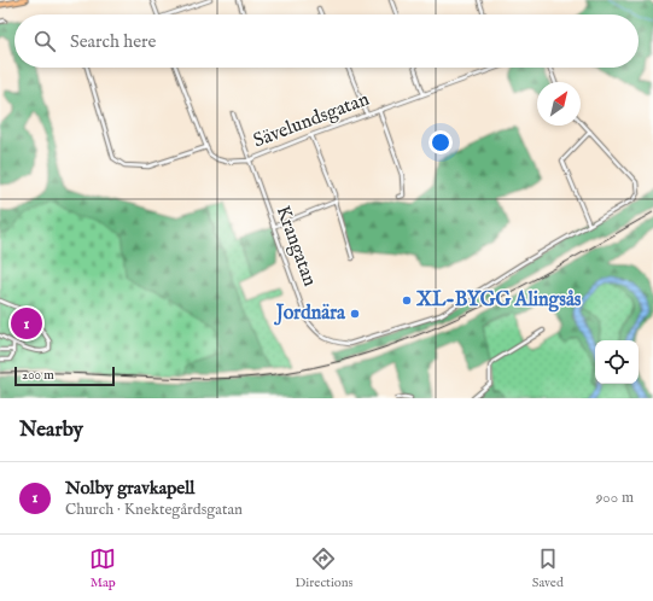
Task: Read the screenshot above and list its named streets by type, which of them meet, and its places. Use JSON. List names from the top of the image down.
{
  "streets": {
    "street": ["Sävelundsgatan", "Krangatan"]
  },
  "crossings": [
    ["Sävelundsgatan", "Krangatan"]
  ],
  "places": ["XL-BYGG Alingsås", "Jordnära"],
  "scale_bar": "200 m",
  "north": "top right",
  "page": {
    "search": "Search here",
    "pins": "1",
    "scale": "200 m",
    "heading": "Nearby",
    "list": [
      {
        "mark": "1",
        "name": "Nolby gravkapell",
        "note": "Church · Knektegårdsgatan",
        "value": "900 m"
      }
    ],
    "nav": ["Map", "Directions", "Saved"]
  }
}
